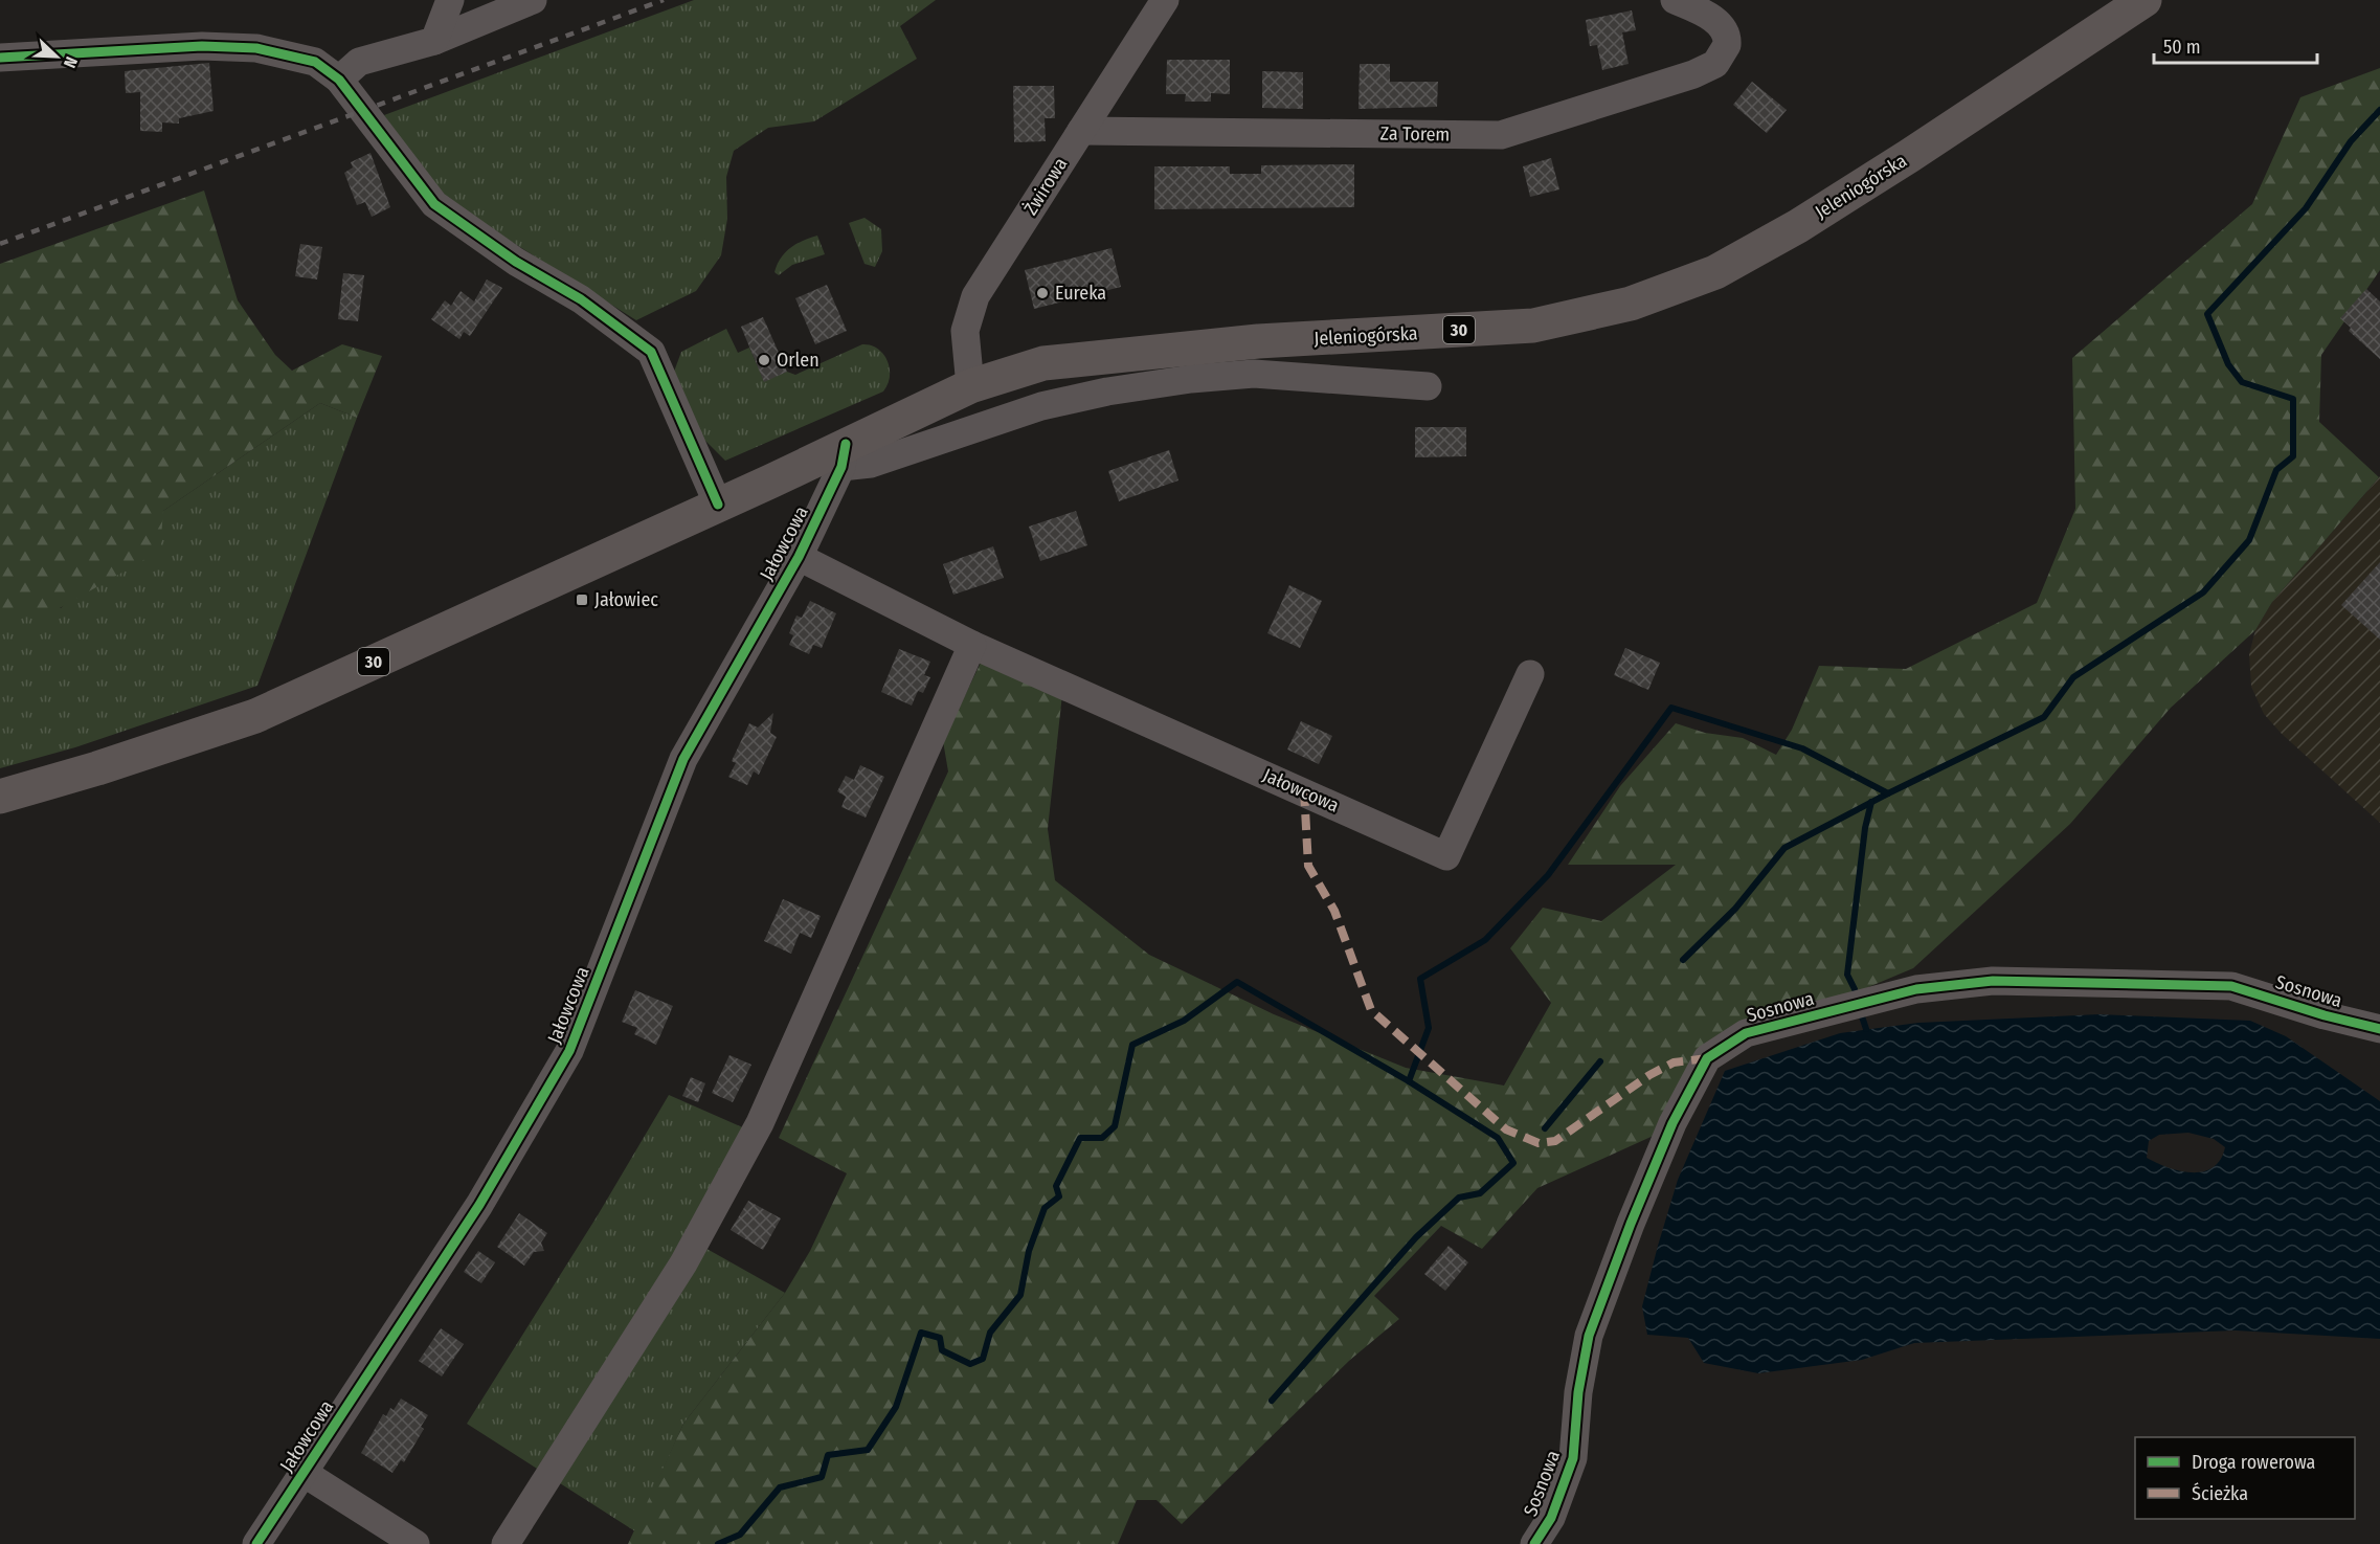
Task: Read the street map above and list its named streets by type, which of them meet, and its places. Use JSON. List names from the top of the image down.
{
  "streets": {
    "main road": ["Jeleniogórska", "30"],
    "street": [
      "Za Torem",
      "Żwirowa",
      "Jałowcowa",
      "Sosnowa"
    ]
  },
  "crossings": [
    ["Za Torem", "Żwirowa"],
    ["Żwirowa", "Jeleniogórska"],
    ["Jeleniogórska", "30"],
    ["Jeleniogórska", "Jałowcowa"]
  ],
  "places": {
    "other": ["Eureka", "Orlen"],
    "transit": ["Jałowiec"]
  },
  "legend": ["Droga rowerowa", "Ścieżka"],
  "scale_bar": "50 m",
  "north": "bottom right"
}
